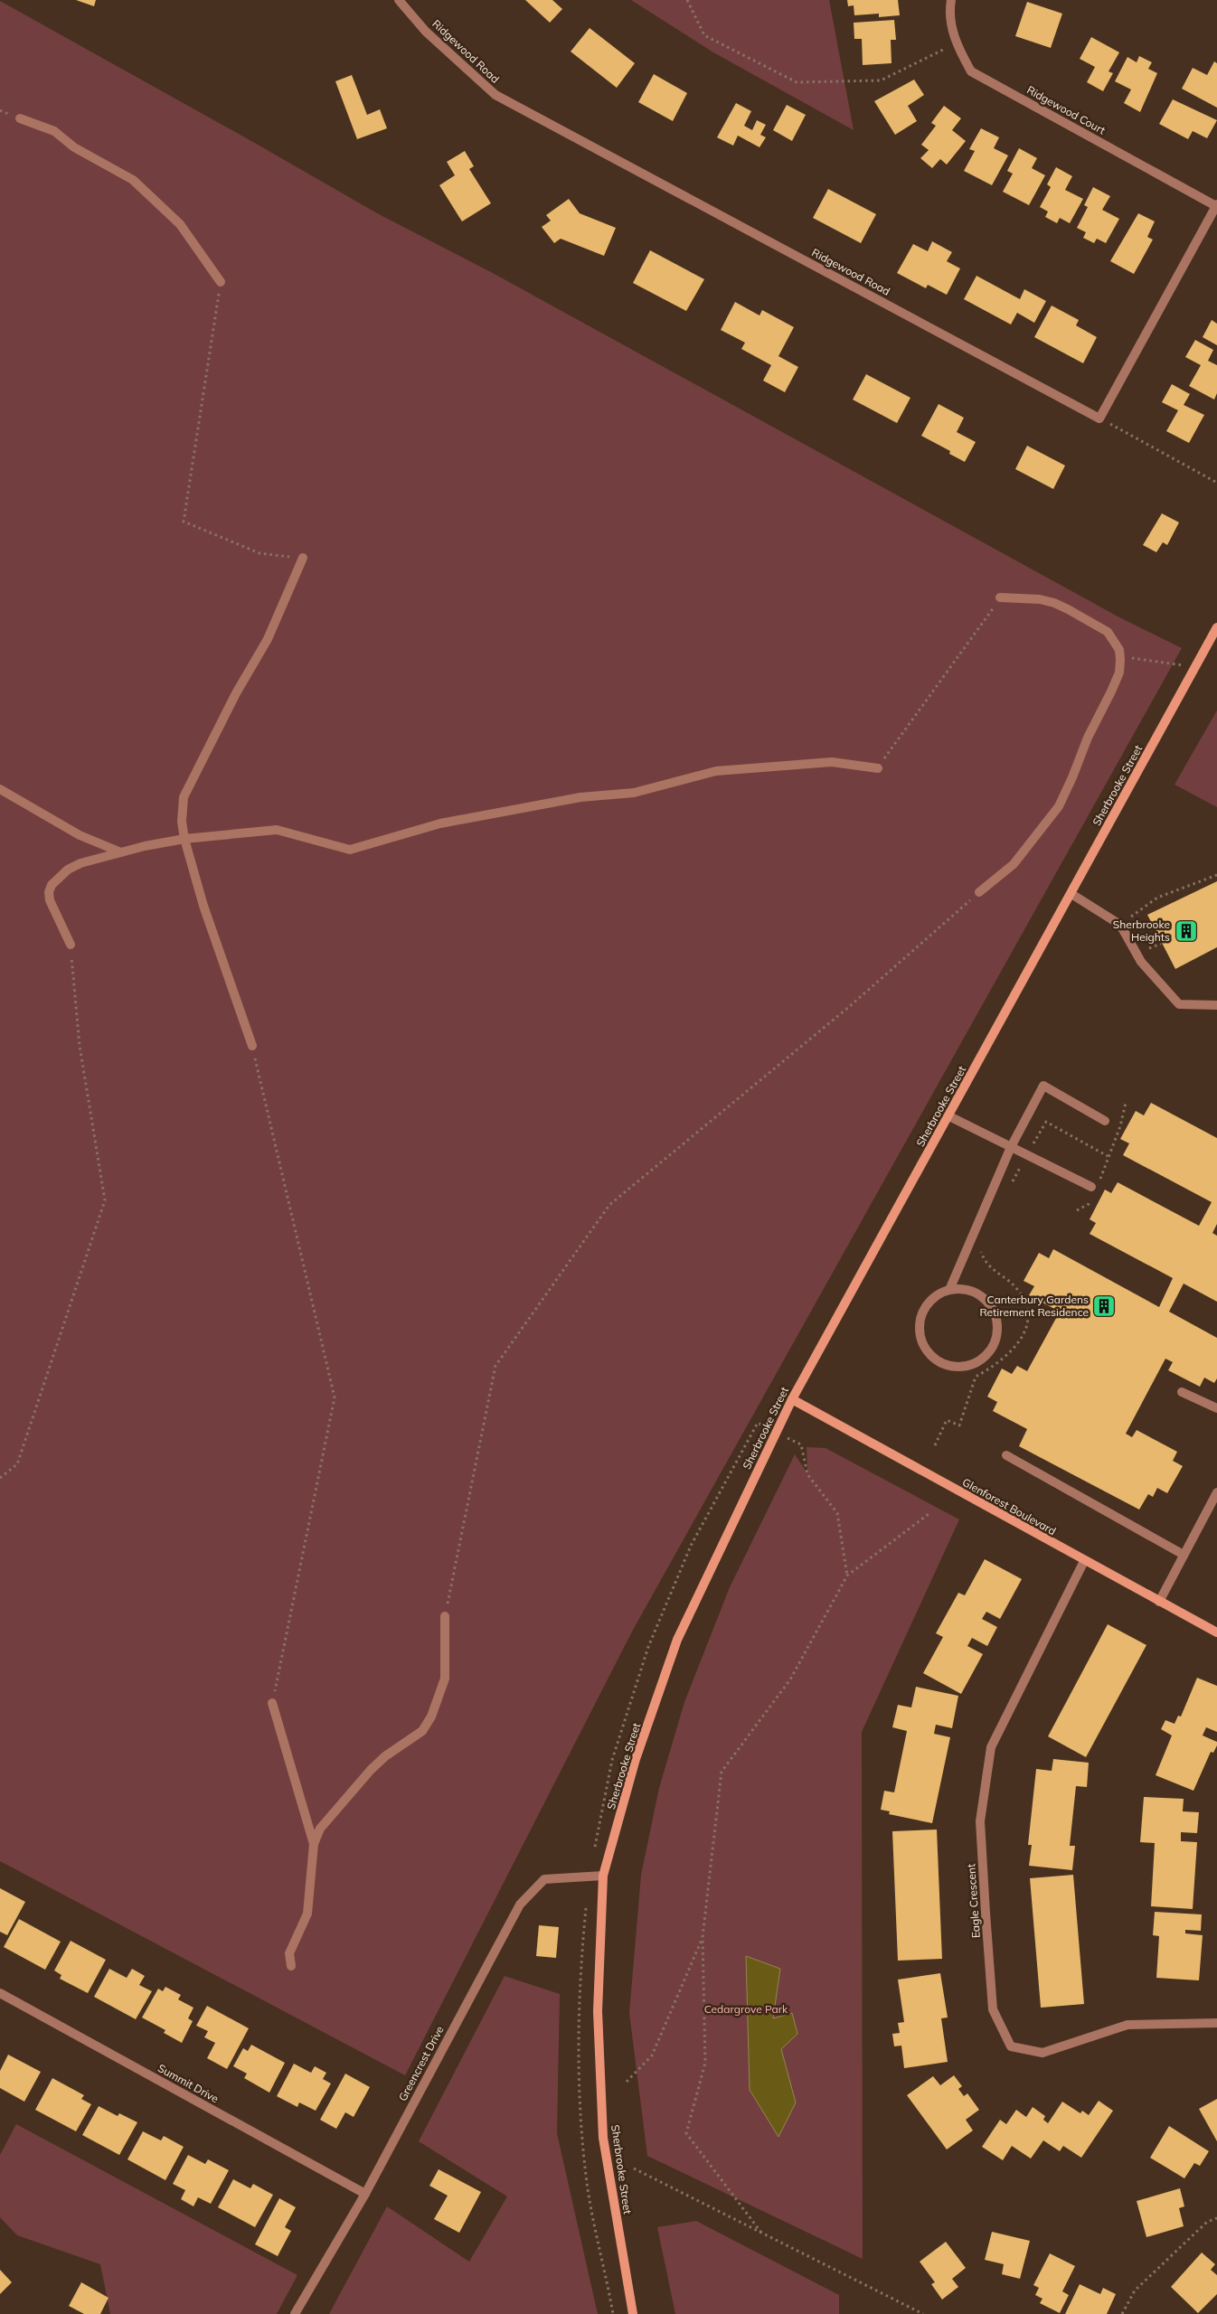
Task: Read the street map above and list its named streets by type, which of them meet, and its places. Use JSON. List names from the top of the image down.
{
  "streets": {
    "main road": ["Sherbrooke Street", "Glenforest Boulevard"],
    "street": [
      "Ridgewood Road",
      "Ridgewood Court",
      "Eagle Crescent",
      "Greencrest Drive",
      "Summit Drive"
    ]
  },
  "crossings": [
    ["Sherbrooke Street", "Glenforest Boulevard"],
    ["Sherbrooke Street", "Greencrest Drive"],
    ["Glenforest Boulevard", "Eagle Crescent"],
    ["Greencrest Drive", "Summit Drive"]
  ],
  "parks": ["Cedargrove Park"],
  "places": {
    "building": ["Sherbrooke Heights", "Canterbury Gardens Retirement Residence"]
  }
}
